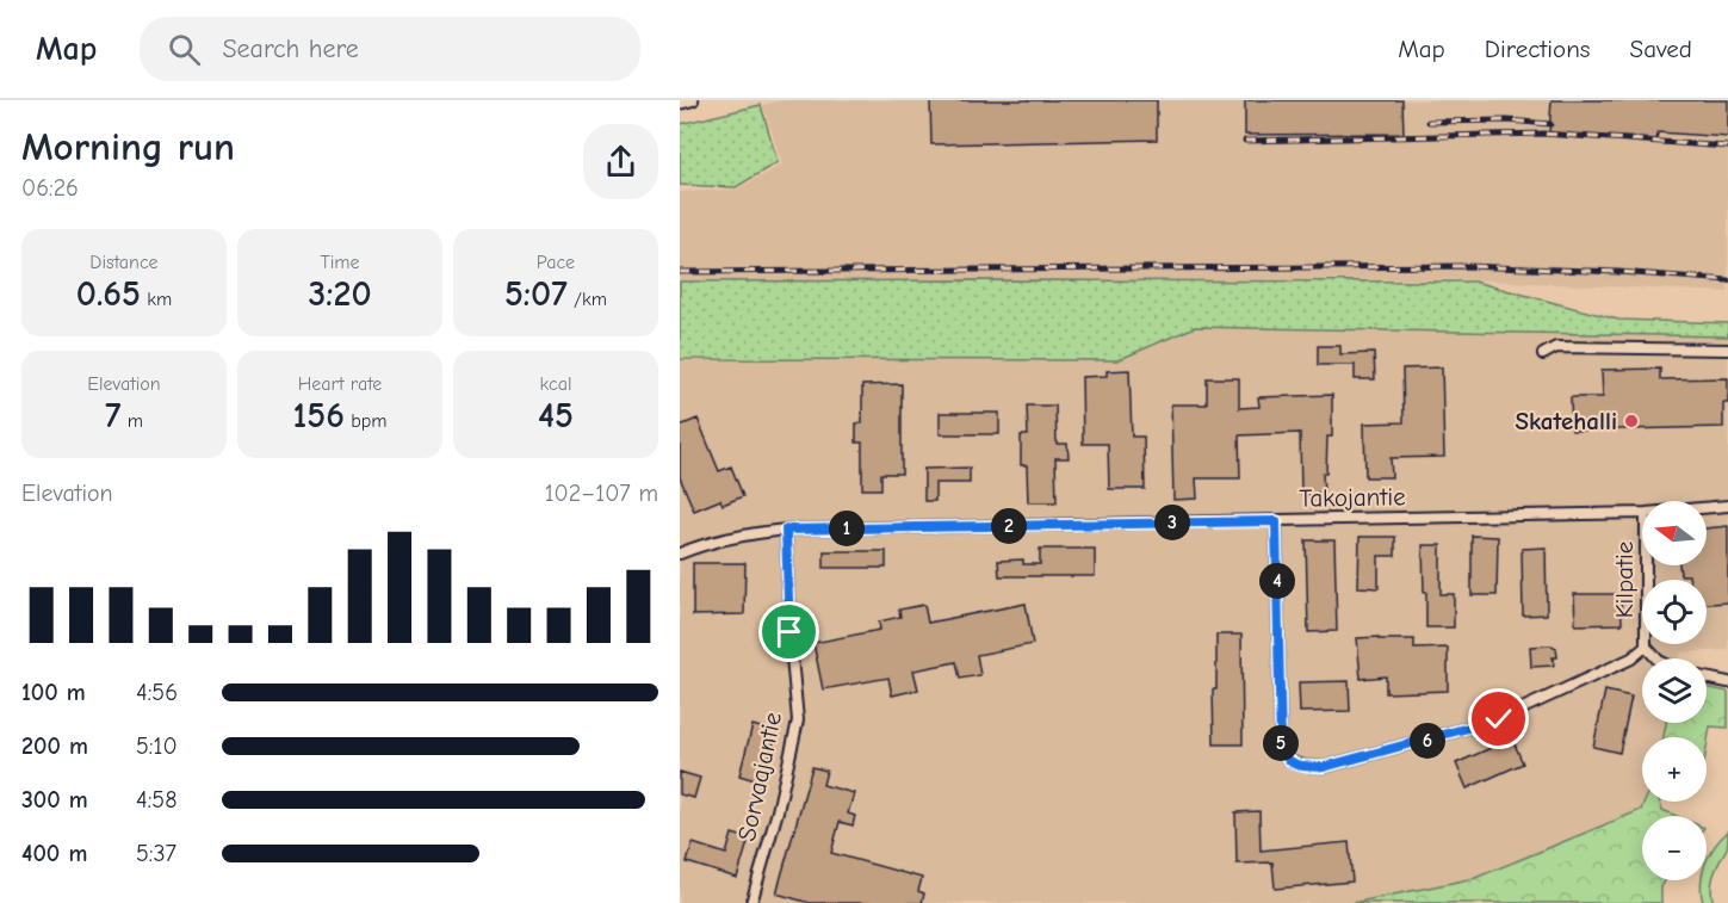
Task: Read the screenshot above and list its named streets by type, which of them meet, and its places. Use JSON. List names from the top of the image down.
{
  "streets": {
    "street": ["Takojantie", "Kilpatie", "Sorvaajantie"]
  },
  "crossings": [
    ["Takojantie", "Sorvaajantie"]
  ],
  "places": ["Skatehalli"],
  "north": "left",
  "page": {
    "header": "Map",
    "search": "Search here",
    "nav": ["Map", "Directions", "Saved"],
    "heading": ["Morning run", "06:26"],
    "stats": [
      ["Distance", "0.65 km"],
      ["Time", "3:20"],
      ["Pace", "5:07 /km"],
      ["Elevation", "7 m"],
      ["Heart rate", "156 bpm"],
      ["kcal", "45"]
    ],
    "chart": ["Elevation", "102–107 m"],
    "map_buttons": ["+", "−"],
    "pins": [
      "3",
      "2",
      "1",
      "4",
      "6",
      "5"
    ],
    "list": [
      {
        "name": "100 m",
        "note": "4:56"
      },
      {
        "name": "200 m",
        "note": "5:10"
      },
      {
        "name": "300 m",
        "note": "4:58"
      },
      {
        "name": "400 m",
        "note": "5:37"
      }
    ]
  }
}
